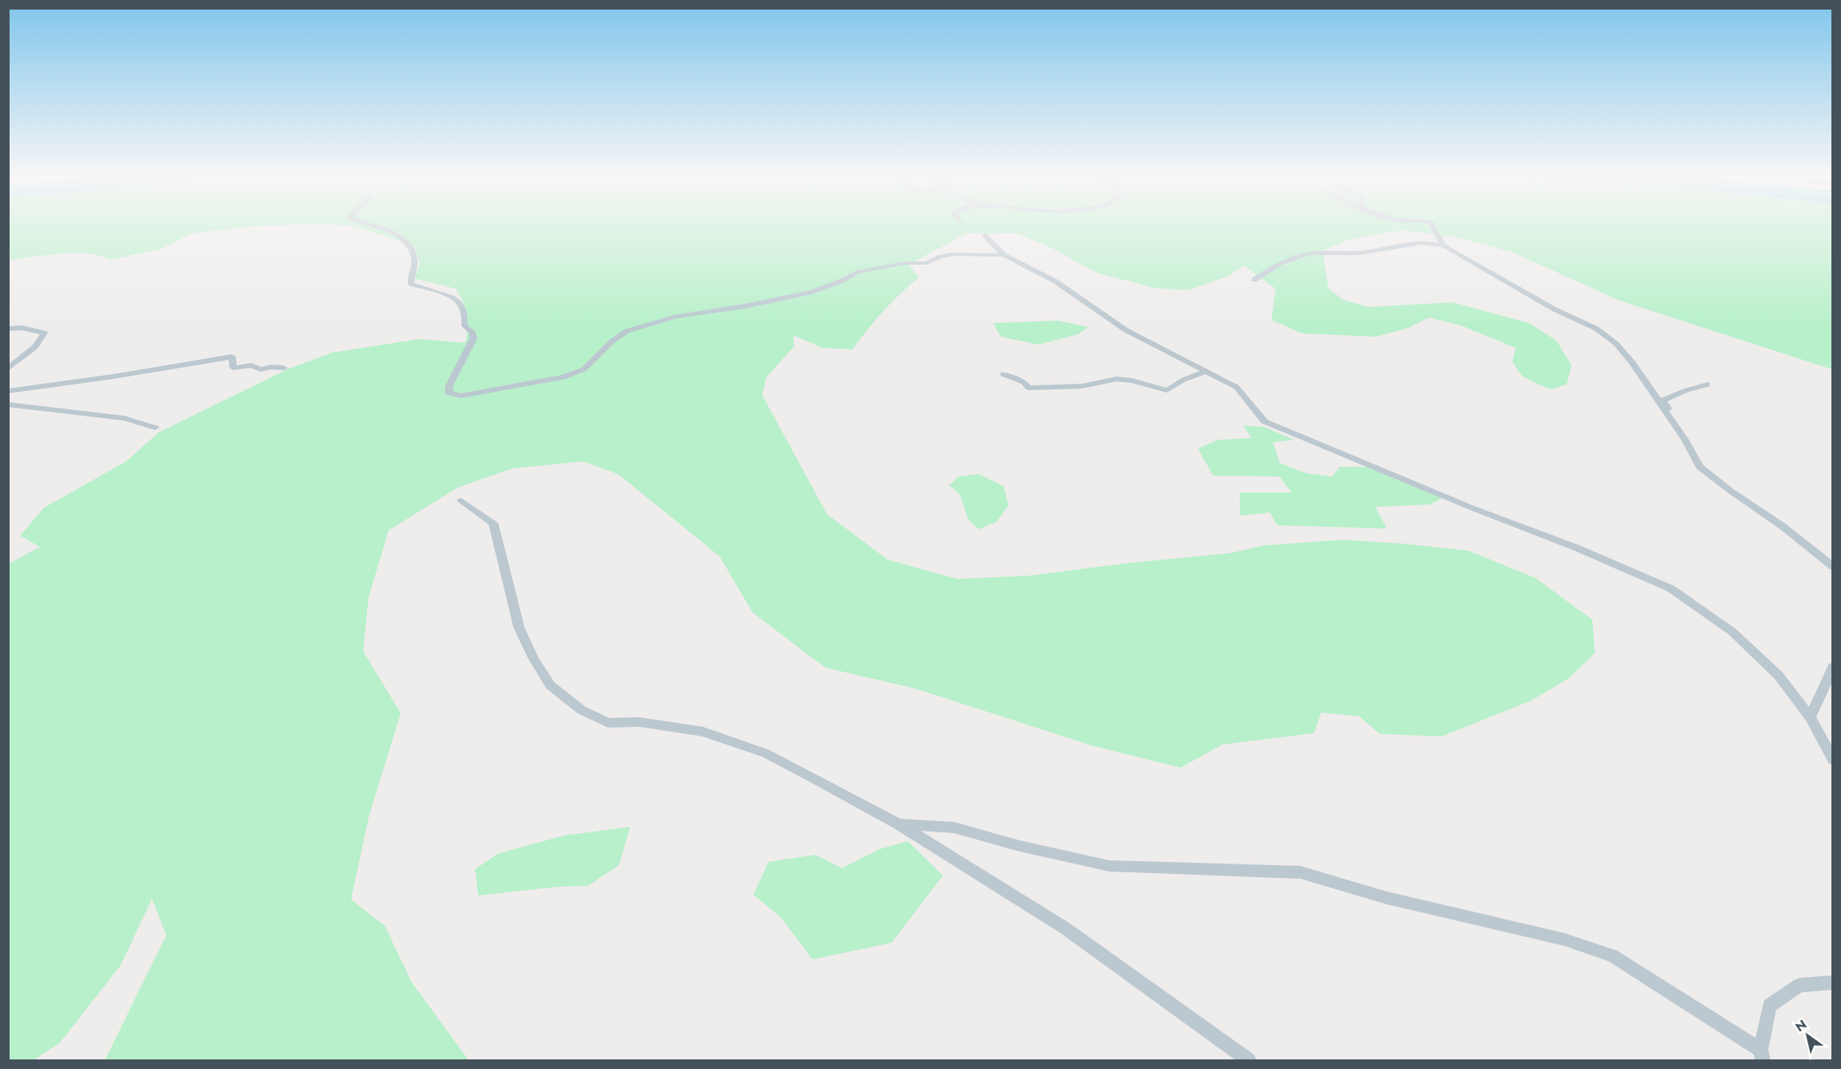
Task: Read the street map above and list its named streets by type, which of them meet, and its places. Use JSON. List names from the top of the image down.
{
  "north": "top left"
}
